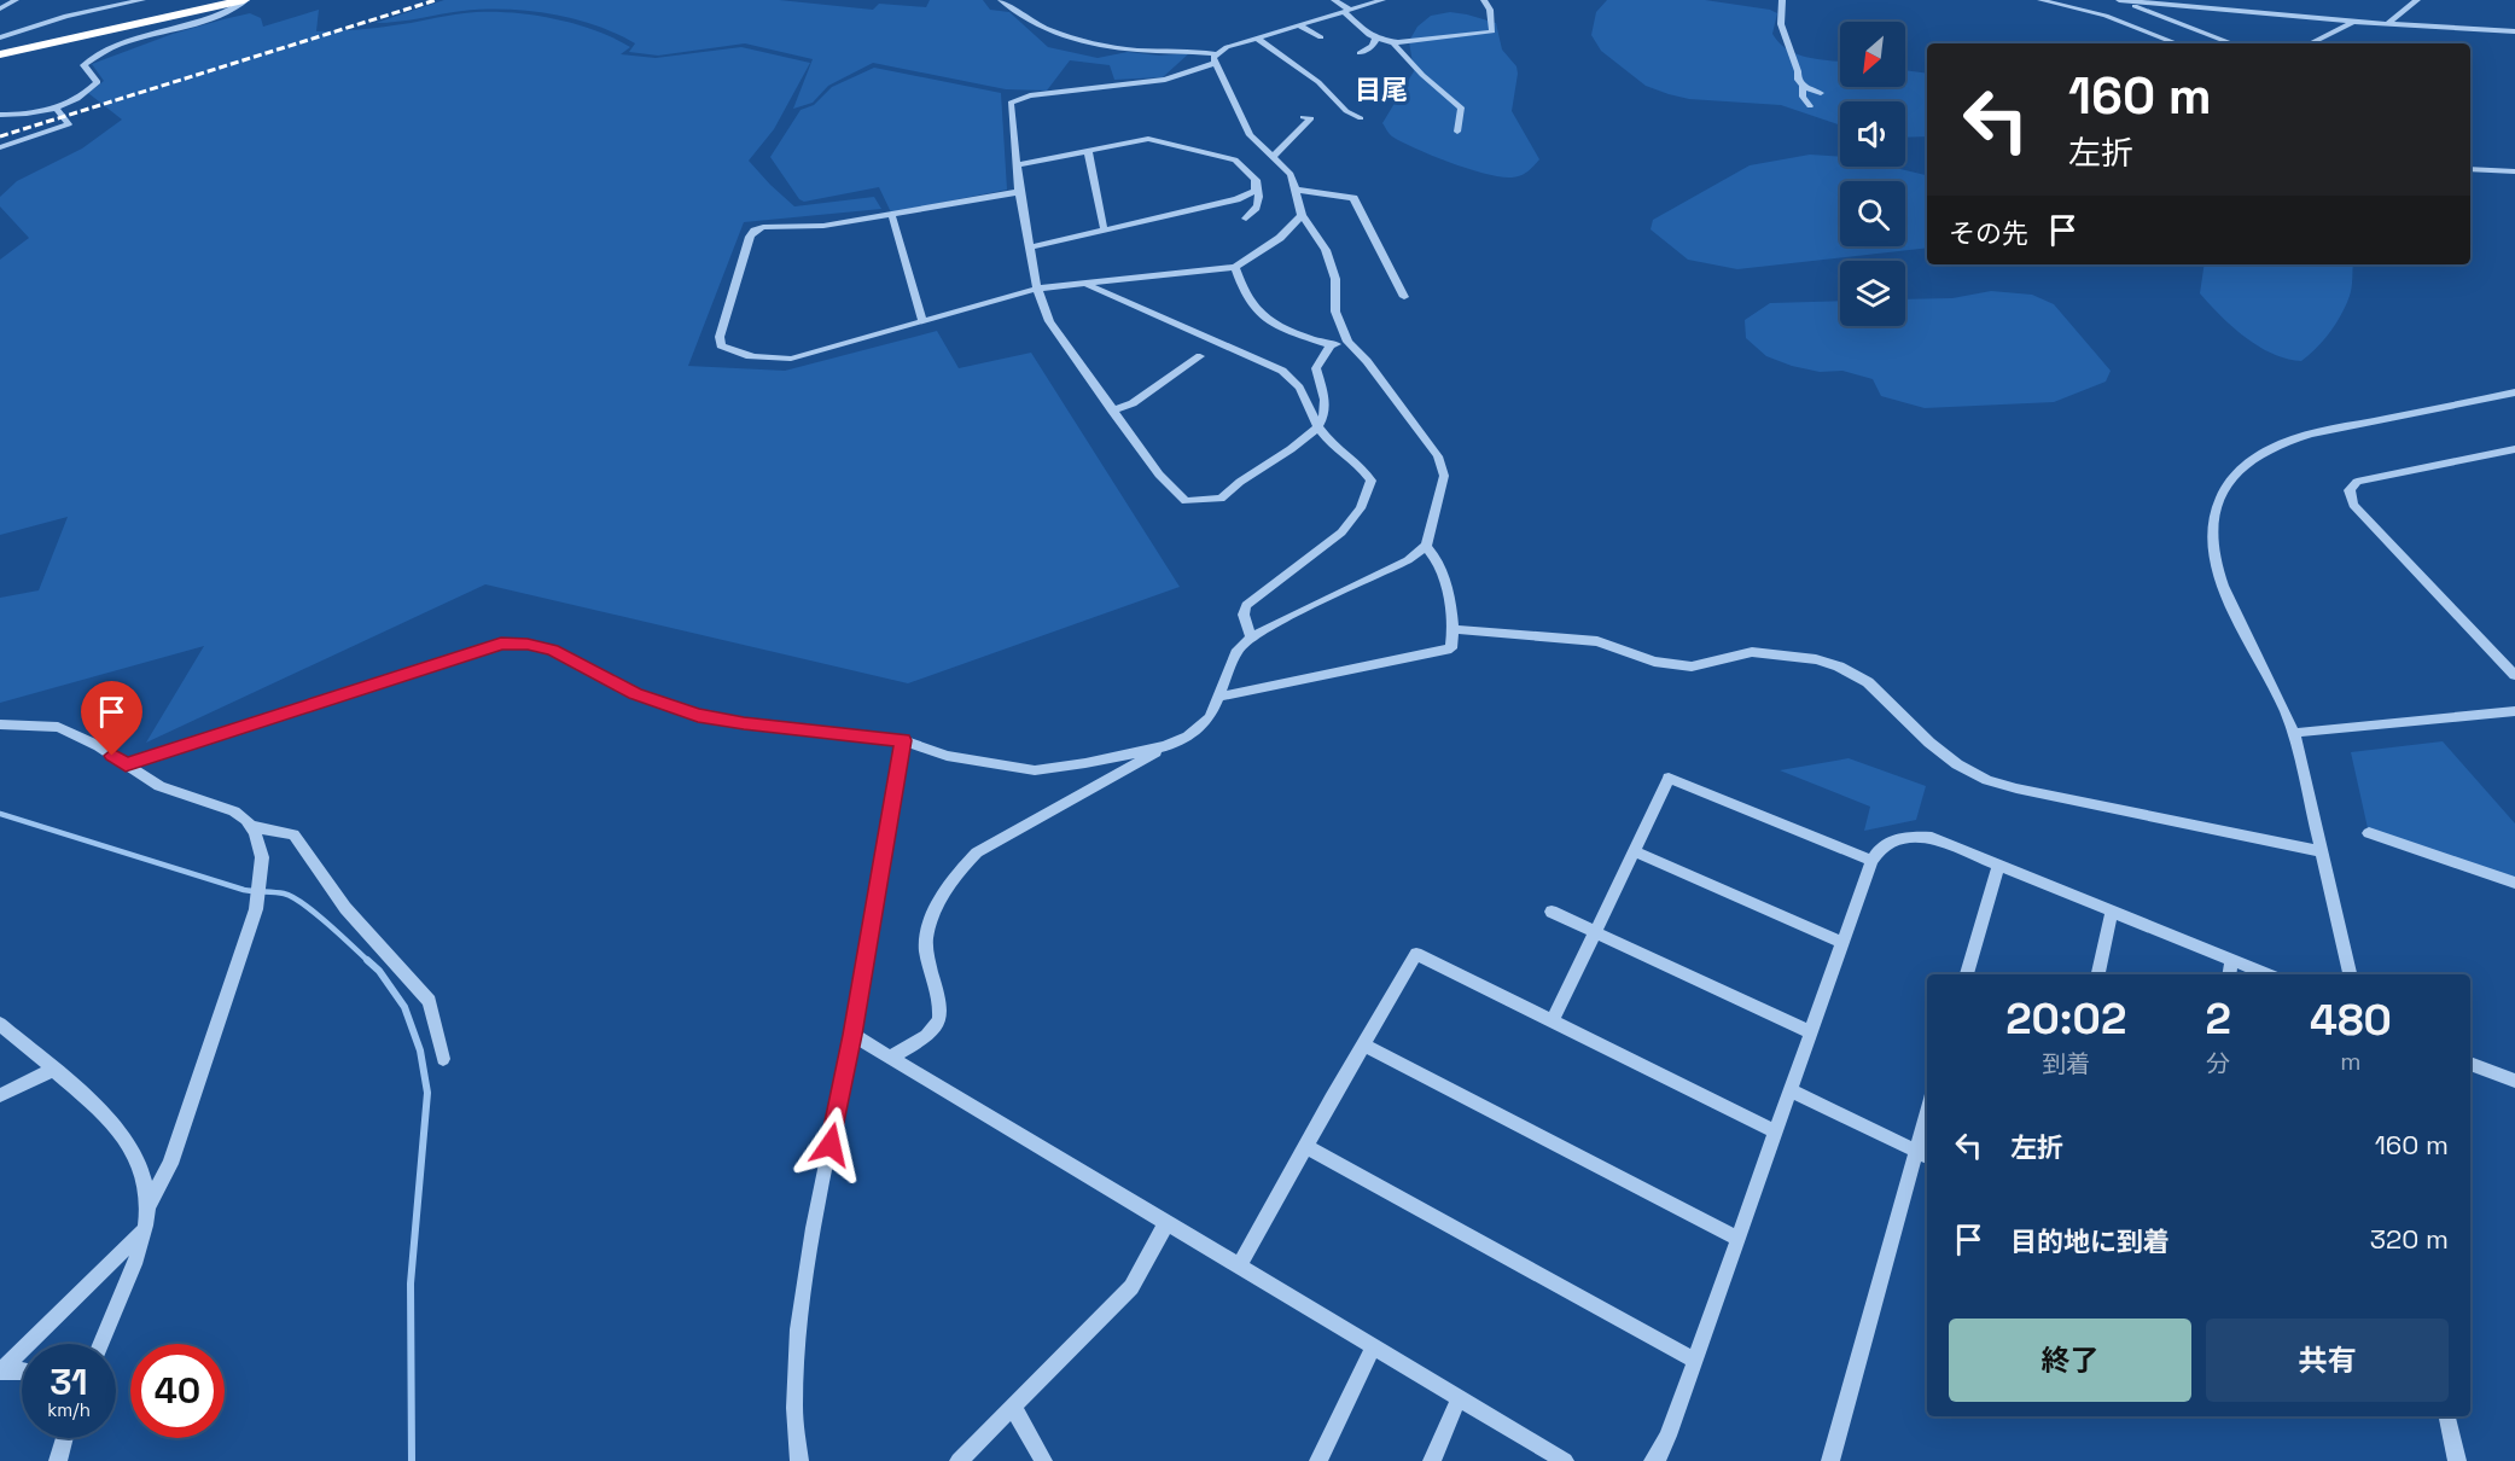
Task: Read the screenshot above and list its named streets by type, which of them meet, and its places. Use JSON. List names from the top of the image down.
{
  "districts": ["目尾"],
  "north": "bottom left",
  "page": {
    "turn": ["160 m", "左折"],
    "then": "その先",
    "eta": [
      "20:02",
      "到着",
      "2",
      "分",
      "480",
      "m"
    ],
    "list": [
      {
        "name": "左折",
        "value": "160 m"
      },
      {
        "name": "目的地に到着",
        "value": "320 m"
      }
    ],
    "buttons": ["終了", "共有"],
    "speed": "31 km/h",
    "limit": "40"
  }
}
